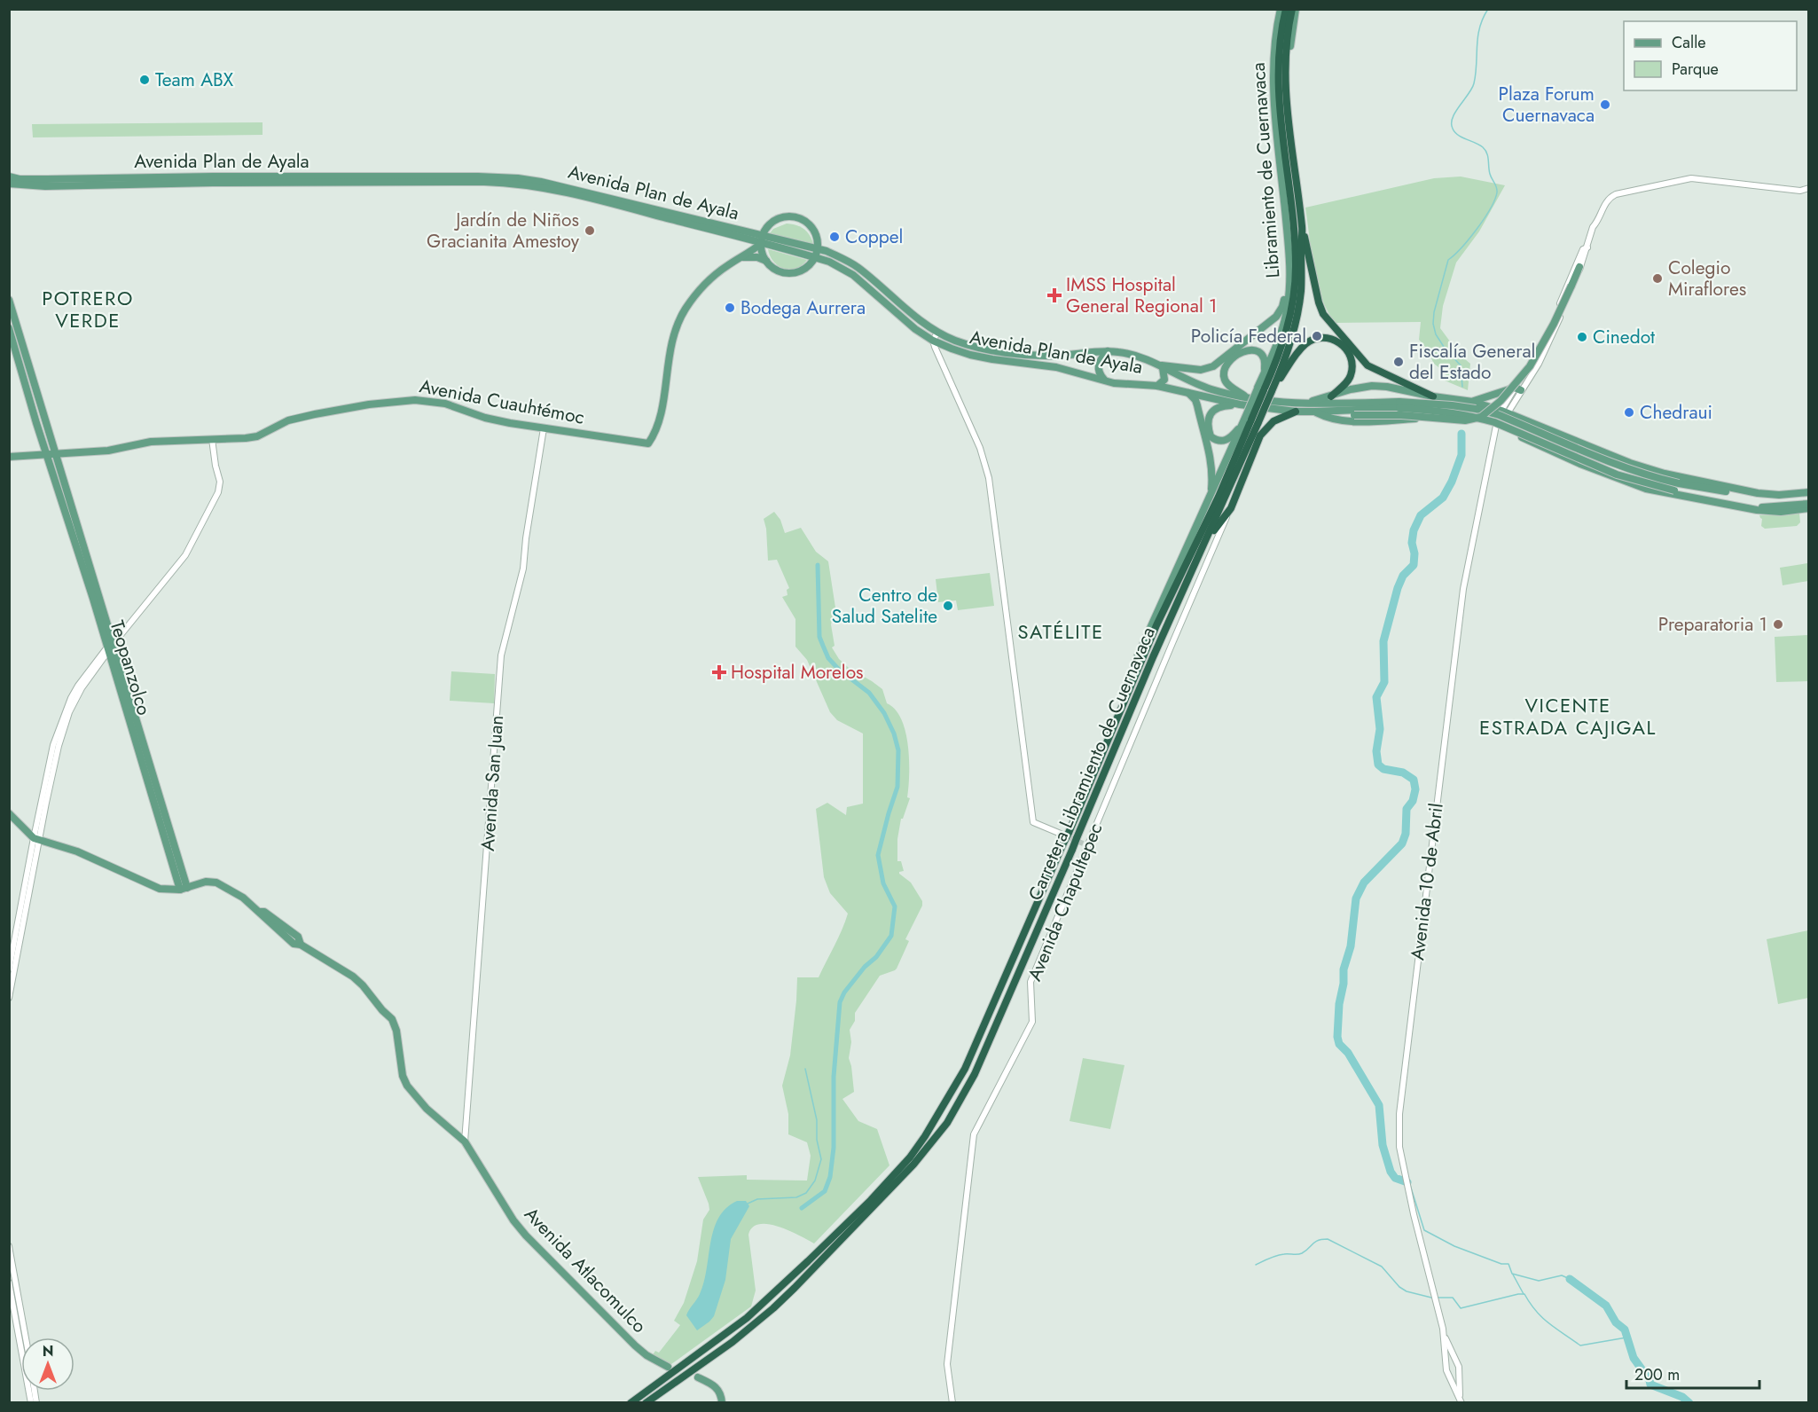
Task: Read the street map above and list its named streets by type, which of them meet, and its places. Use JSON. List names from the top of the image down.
{
  "streets": {
    "highway": ["Carretera Libramiento de Cuernavaca"],
    "main road": [
      "Avenida Plan de Ayala",
      "Libramiento de Cuernavaca",
      "Avenida Cuauhtémoc",
      "Teopanzolco",
      "Avenida Atlacomulco"
    ],
    "street": ["Avenida San Juan", "Avenida 10 de Abril", "Avenida Chapultepec"]
  },
  "crossings": [
    ["Avenida Plan de Ayala", "Avenida Cuauhtémoc"],
    ["Libramiento de Cuernavaca", "Carretera Libramiento de Cuernavaca"],
    ["Avenida Cuauhtémoc", "Teopanzolco"],
    ["Avenida Cuauhtémoc", "Avenida San Juan"],
    ["Teopanzolco", "Avenida Atlacomulco"],
    ["Avenida San Juan", "Avenida Atlacomulco"]
  ],
  "districts": ["POTRERO VERDE", "SATÉLITE", "VICENTE ESTRADA CAJIGAL"],
  "places": {
    "other": [
      "Team ABX",
      "Plaza Forum Cuernavaca",
      "Jardín de Niños Gracianita Amestoy",
      "Coppel",
      "Colegio Miraflores",
      "Bodega Aurrera",
      "Policía Federal",
      "Cinedot",
      "Fiscalía General del Estado",
      "Chedraui",
      "Centro de Salud Satelite",
      "Preparatoria 1"
    ],
    "health": ["IMSS Hospital General Regional 1", "Hospital Morelos"]
  },
  "legend": ["Calle", "Parque"],
  "scale_bar": "200 m",
  "north": "top"
}
